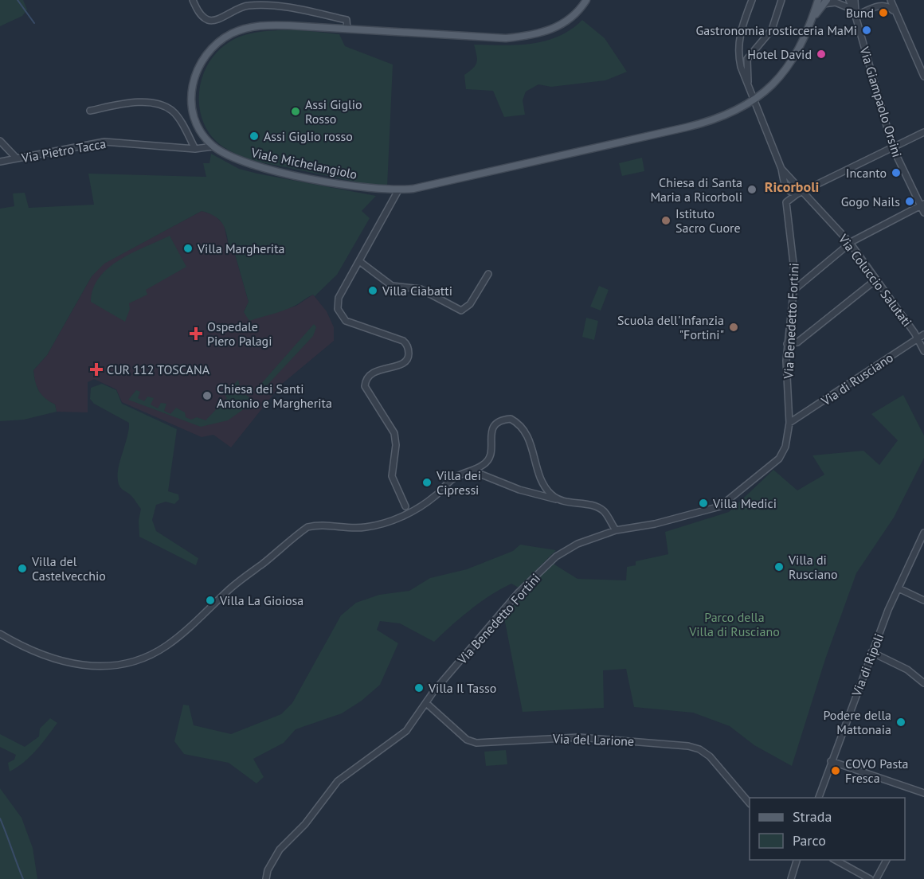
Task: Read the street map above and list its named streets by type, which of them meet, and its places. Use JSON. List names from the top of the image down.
{
  "streets": {
    "main road": ["Viale Michelangiolo"],
    "street": [
      "Via Giampaolo Orsini",
      "Via Pietro Tacca",
      "Via Coluccio Salutati",
      "Via Benedetto Fortini",
      "Via di Rusciano",
      "Via di Ripoli",
      "Via del Larione"
    ]
  },
  "crossings": [
    ["Via Pietro Tacca", "Viale Michelangiolo"],
    ["Via Coluccio Salutati", "Via Benedetto Fortini"],
    ["Via Coluccio Salutati", "Via di Rusciano"],
    ["Via Benedetto Fortini", "Via di Rusciano"],
    ["Via Benedetto Fortini", "Via del Larione"]
  ],
  "districts": ["Ricorboli"],
  "parks": ["Parco della Villa di Rusciano"],
  "places": {
    "other": [
      "Bund",
      "Gastronomia rosticceria MaMi",
      "Hotel David",
      "Assi Giglio Rosso",
      "Assi Giglio rosso",
      "Incanto",
      "Chiesa di Santa Maria a Ricorboli",
      "Gogo Nails",
      "Istituto Sacro Cuore",
      "Villa Margherita",
      "Villa Ciabatti",
      "Scuola dell'Infanzia \"Fortini\"",
      "Chiesa dei Santi Antonio e Margherita",
      "Villa dei Cipressi",
      "Villa Medici",
      "Villa di Rusciano",
      "Villa del Castelvecchio",
      "Villa La Gioiosa",
      "Villa Il Tasso",
      "Podere della Mattonaia",
      "COVO Pasta Fresca"
    ],
    "health": ["Ospedale Piero Palagi", "CUR 112 TOSCANA"]
  },
  "legend": ["Strada", "Parco"]
}
